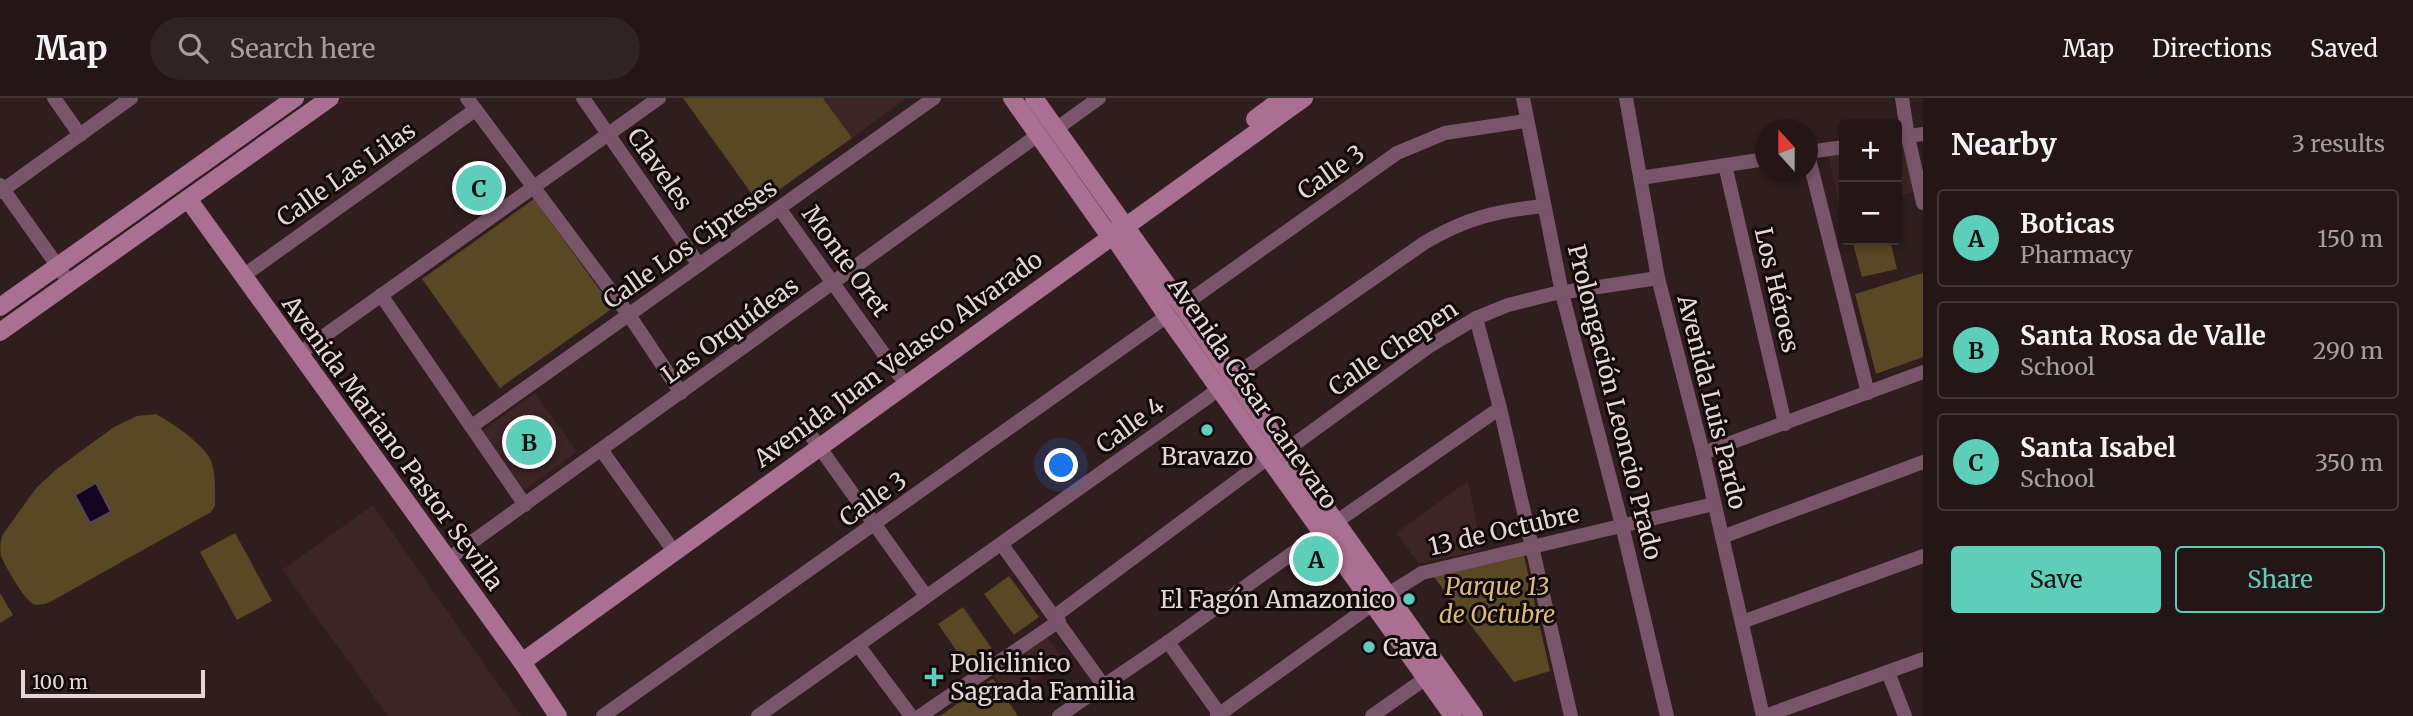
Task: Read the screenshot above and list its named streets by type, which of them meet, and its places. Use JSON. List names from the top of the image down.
{
  "streets": {
    "street": [
      "Claveles",
      "Calle 3",
      "Calle Las Lilas",
      "Calle Los Cipreses",
      "Monte Oret",
      "Los Héroes",
      "Las Orquídeas",
      "Calle Chepen",
      "Avenida Juan Velasco Alvarado",
      "Avenida César Canevaro",
      "Prolongación Leoncio Prado",
      "Avenida Luis Pardo",
      "Calle 4",
      "Avenida Mariano Pastor Sevilla",
      "13 de Octubre"
    ]
  },
  "crossings": [
    ["Claveles", "Calle Los Cipreses"],
    ["Calle 3", "Avenida César Canevaro"],
    ["Calle 3", "Prolongación Leoncio Prado"],
    ["Calle Las Lilas", "Avenida Mariano Pastor Sevilla"],
    ["Calle Los Cipreses", "Monte Oret"],
    ["Monte Oret", "Las Orquídeas"],
    ["Monte Oret", "Avenida Juan Velasco Alvarado"],
    ["Las Orquídeas", "Avenida César Canevaro"],
    ["Las Orquídeas", "Avenida Mariano Pastor Sevilla"],
    ["Calle Chepen", "Avenida César Canevaro"],
    ["Calle Chepen", "Prolongación Leoncio Prado"],
    ["Calle Chepen", "Avenida Luis Pardo"],
    ["Avenida Juan Velasco Alvarado", "Avenida César Canevaro"],
    ["Avenida Juan Velasco Alvarado", "Avenida Mariano Pastor Sevilla"],
    ["Avenida César Canevaro", "Calle 4"],
    ["Avenida César Canevaro", "13 de Octubre"],
    ["Prolongación Leoncio Prado", "Calle 4"],
    ["Prolongación Leoncio Prado", "13 de Octubre"],
    ["Avenida Luis Pardo", "13 de Octubre"]
  ],
  "parks": ["Parque 13 de Octubre"],
  "places": {
    "other": ["Bravazo", "El Fagón Amazonico", "Cava"],
    "health": ["Policlinico Sagrada Familia"]
  },
  "scale_bar": "100 m",
  "north": "top",
  "page": {
    "header": "Map",
    "search": "Search here",
    "nav": ["Map", "Directions", "Saved"],
    "heading": ["Nearby", "3 results"],
    "map_buttons": ["+", "−"],
    "pins": ["C", "B", "A"],
    "list": [
      {
        "mark": "A",
        "name": "Boticas",
        "note": "Pharmacy",
        "value": "150 m"
      },
      {
        "mark": "B",
        "name": "Santa Rosa de Valle",
        "note": "School",
        "value": "290 m"
      },
      {
        "mark": "C",
        "name": "Santa Isabel",
        "note": "School",
        "value": "350 m"
      }
    ],
    "buttons": ["Save", "Share"],
    "scale": "100 m"
  }
}
